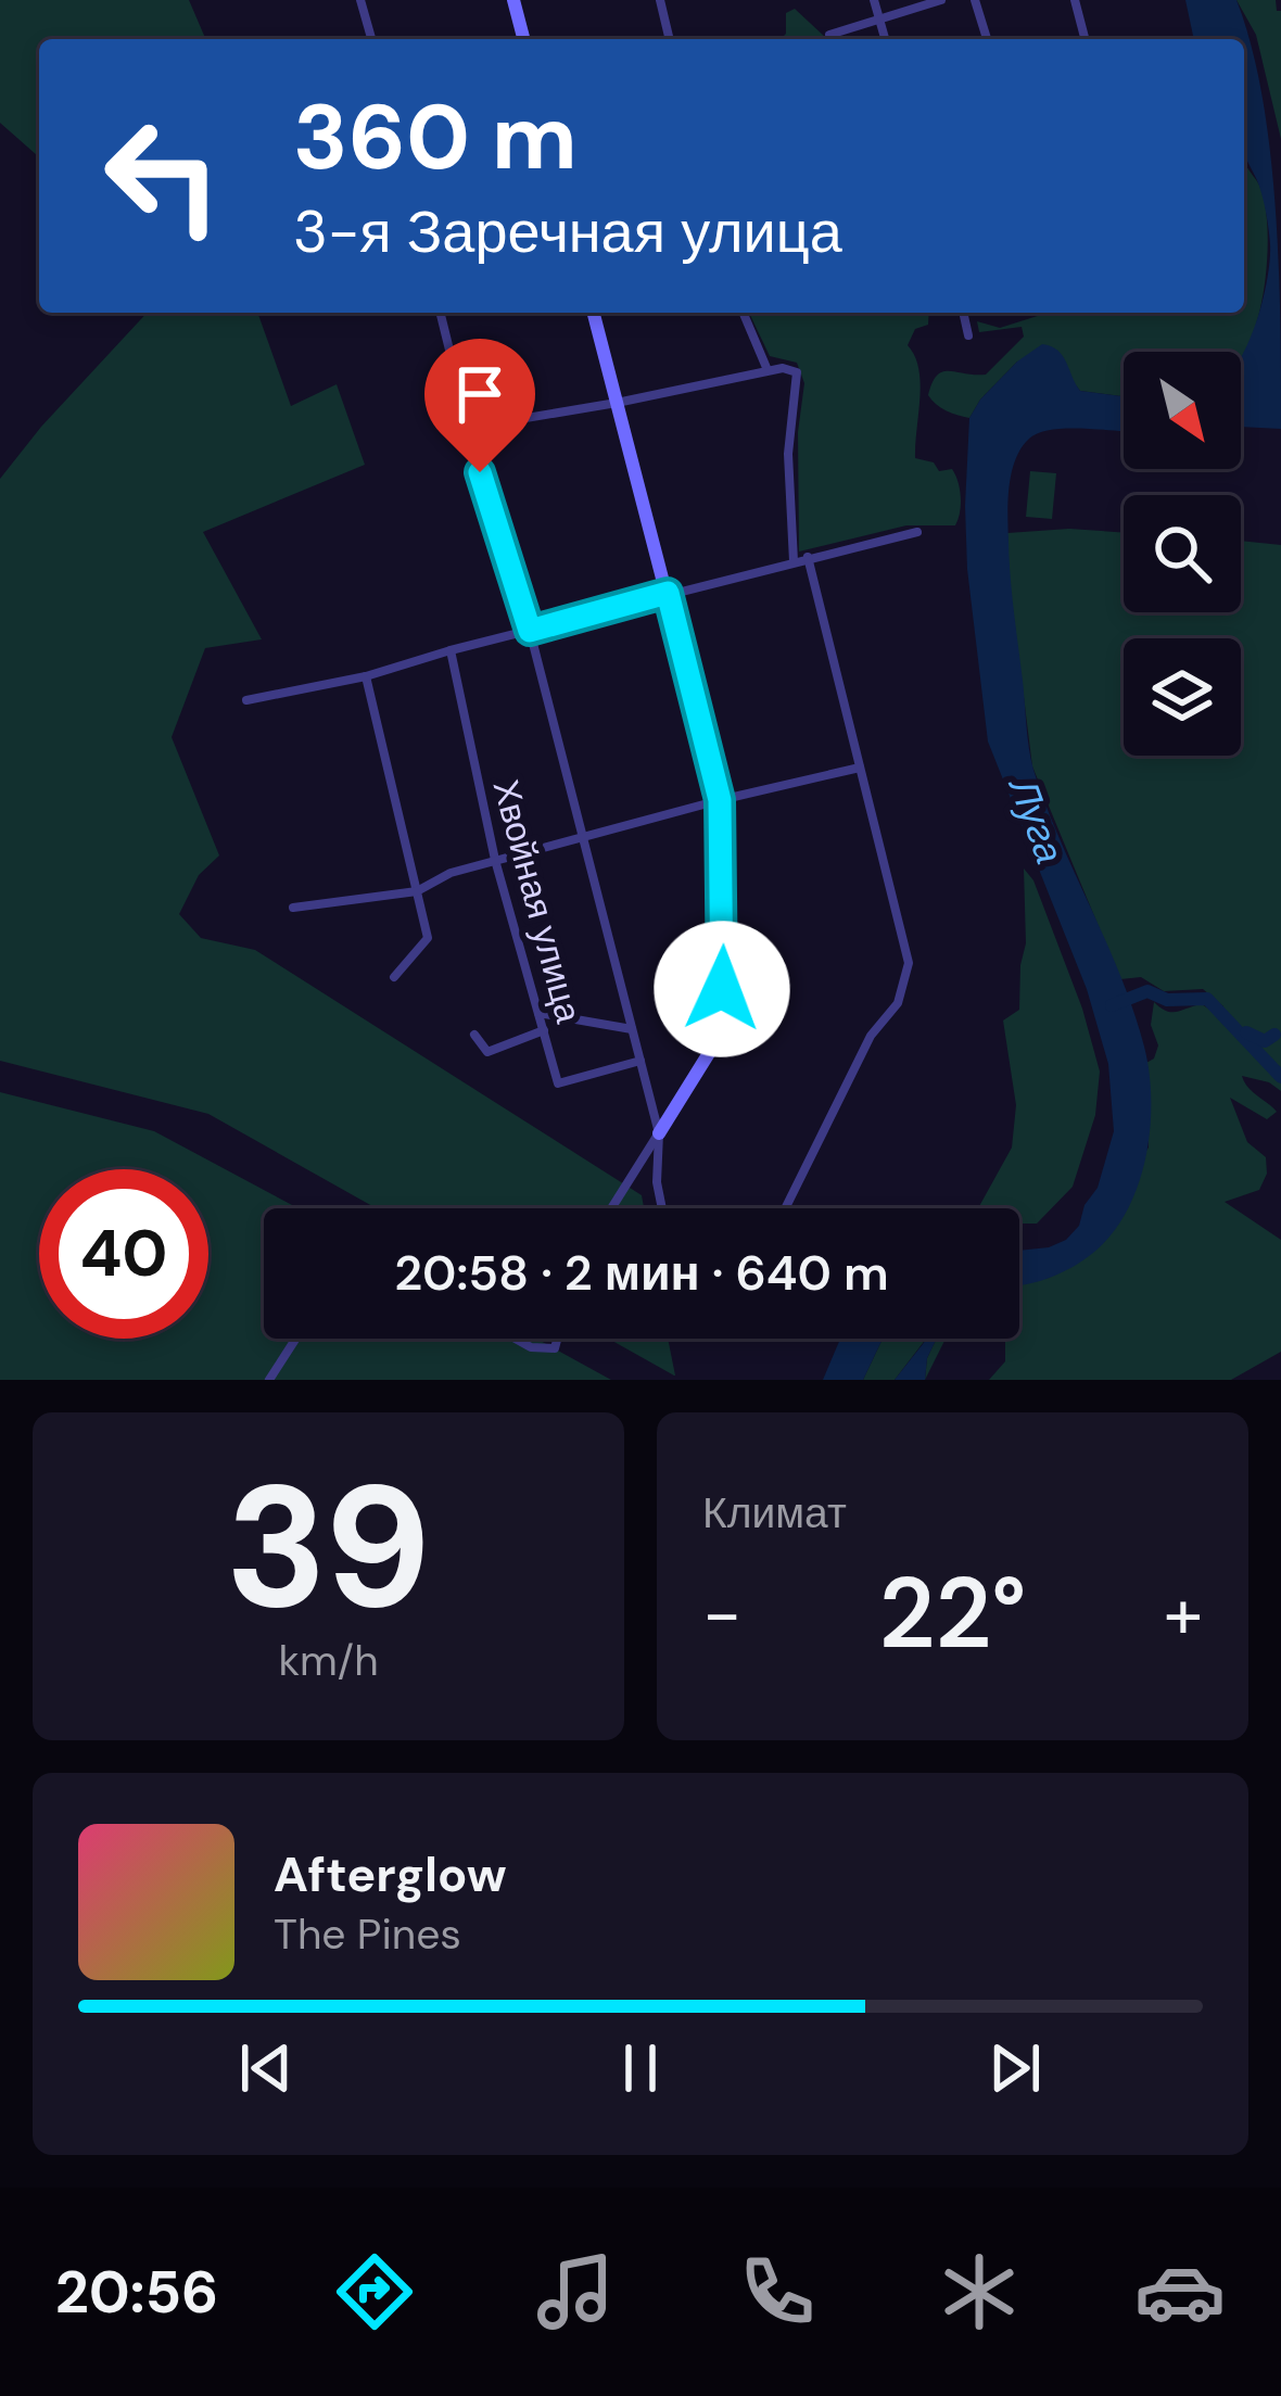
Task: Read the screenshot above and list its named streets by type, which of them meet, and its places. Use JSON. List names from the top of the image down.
{
  "streets": {
    "street": ["Хвойная улица"]
  },
  "water": ["Луга"],
  "north": "bottom right",
  "page": {
    "turn": ["360 m", "3-я Заречная улица"],
    "limit": "40",
    "trip": "20:58 · 2 мин · 640 m",
    "tile": [
      ["39", "km/h"],
      "Климат"
    ],
    "heat": ["−", "22°", "+"],
    "song": ["Afterglow", "The Pines"],
    "tabs": "20:56"
  }
}
